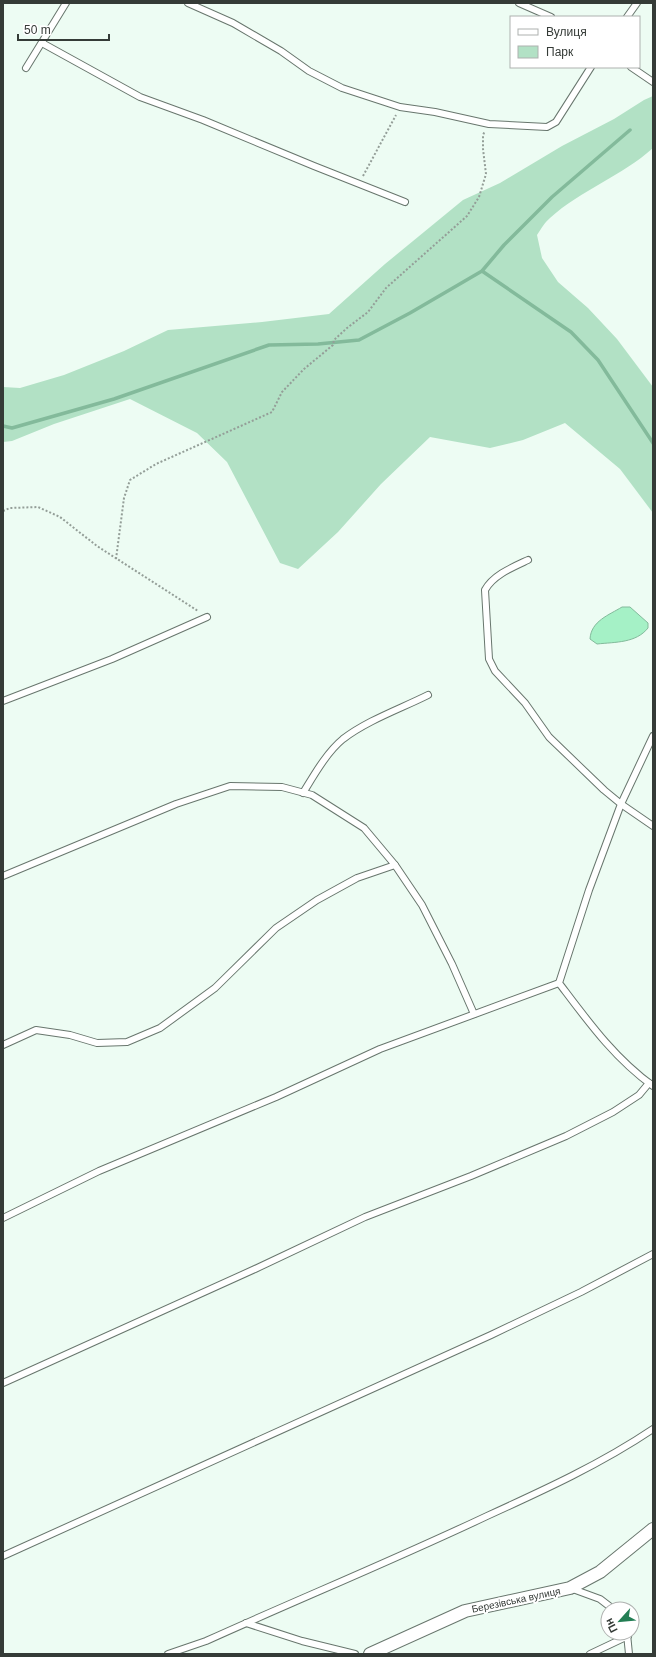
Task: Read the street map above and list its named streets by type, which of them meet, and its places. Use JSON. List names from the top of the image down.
{
  "streets": {
    "street": ["Березівська вулиця"]
  },
  "legend": ["Вулиця", "Парк"],
  "scale_bar": "50 m",
  "north": "bottom left"
}
